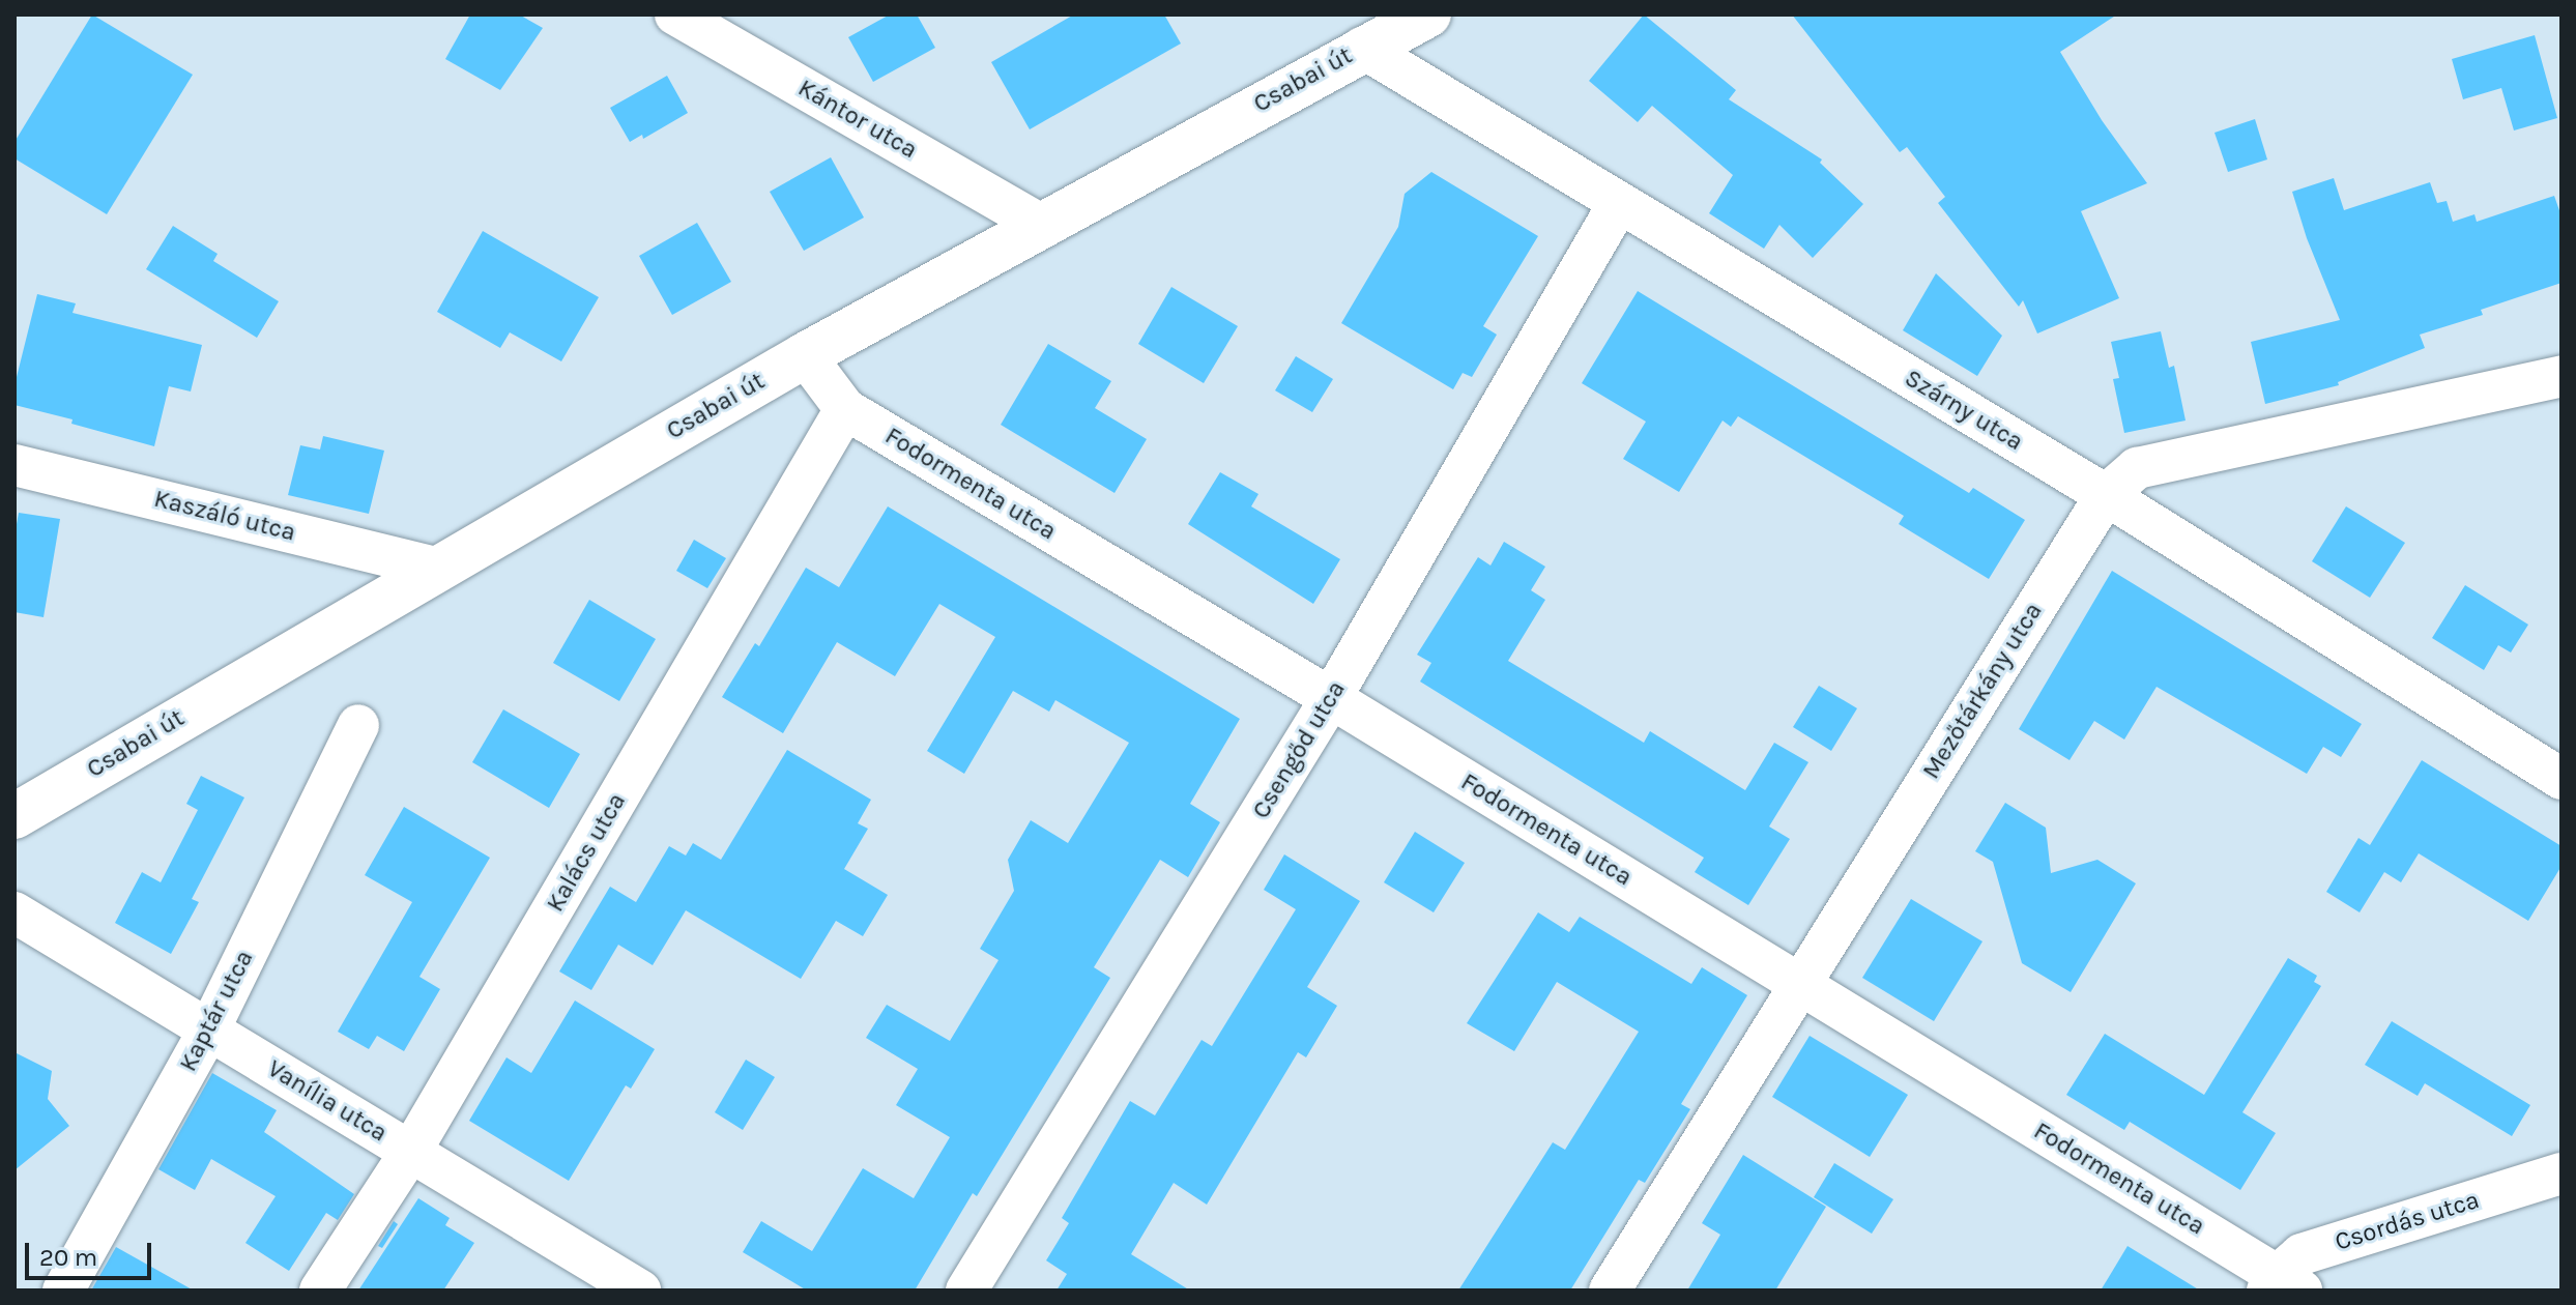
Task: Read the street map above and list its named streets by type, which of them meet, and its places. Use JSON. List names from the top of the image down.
{
  "streets": {
    "main road": ["Csabai út"],
    "street": [
      "Kántor utca",
      "Szárny utca",
      "Fodormenta utca",
      "Kaszáló utca",
      "Mezőtárkány utca",
      "Csengőd utca",
      "Kalács utca",
      "Kaptár utca",
      "Vanília utca",
      "Csordás utca"
    ]
  },
  "crossings": [
    ["Csabai út", "Kántor utca"],
    ["Csabai út", "Szárny utca"],
    ["Csabai út", "Fodormenta utca"],
    ["Csabai út", "Kaszáló utca"],
    ["Szárny utca", "Mezőtárkány utca"],
    ["Szárny utca", "Csengőd utca"],
    ["Fodormenta utca", "Mezőtárkány utca"],
    ["Fodormenta utca", "Csengőd utca"],
    ["Fodormenta utca", "Kalács utca"],
    ["Fodormenta utca", "Csordás utca"],
    ["Kalács utca", "Vanília utca"],
    ["Kaptár utca", "Vanília utca"]
  ],
  "scale_bar": "20 m"
}
